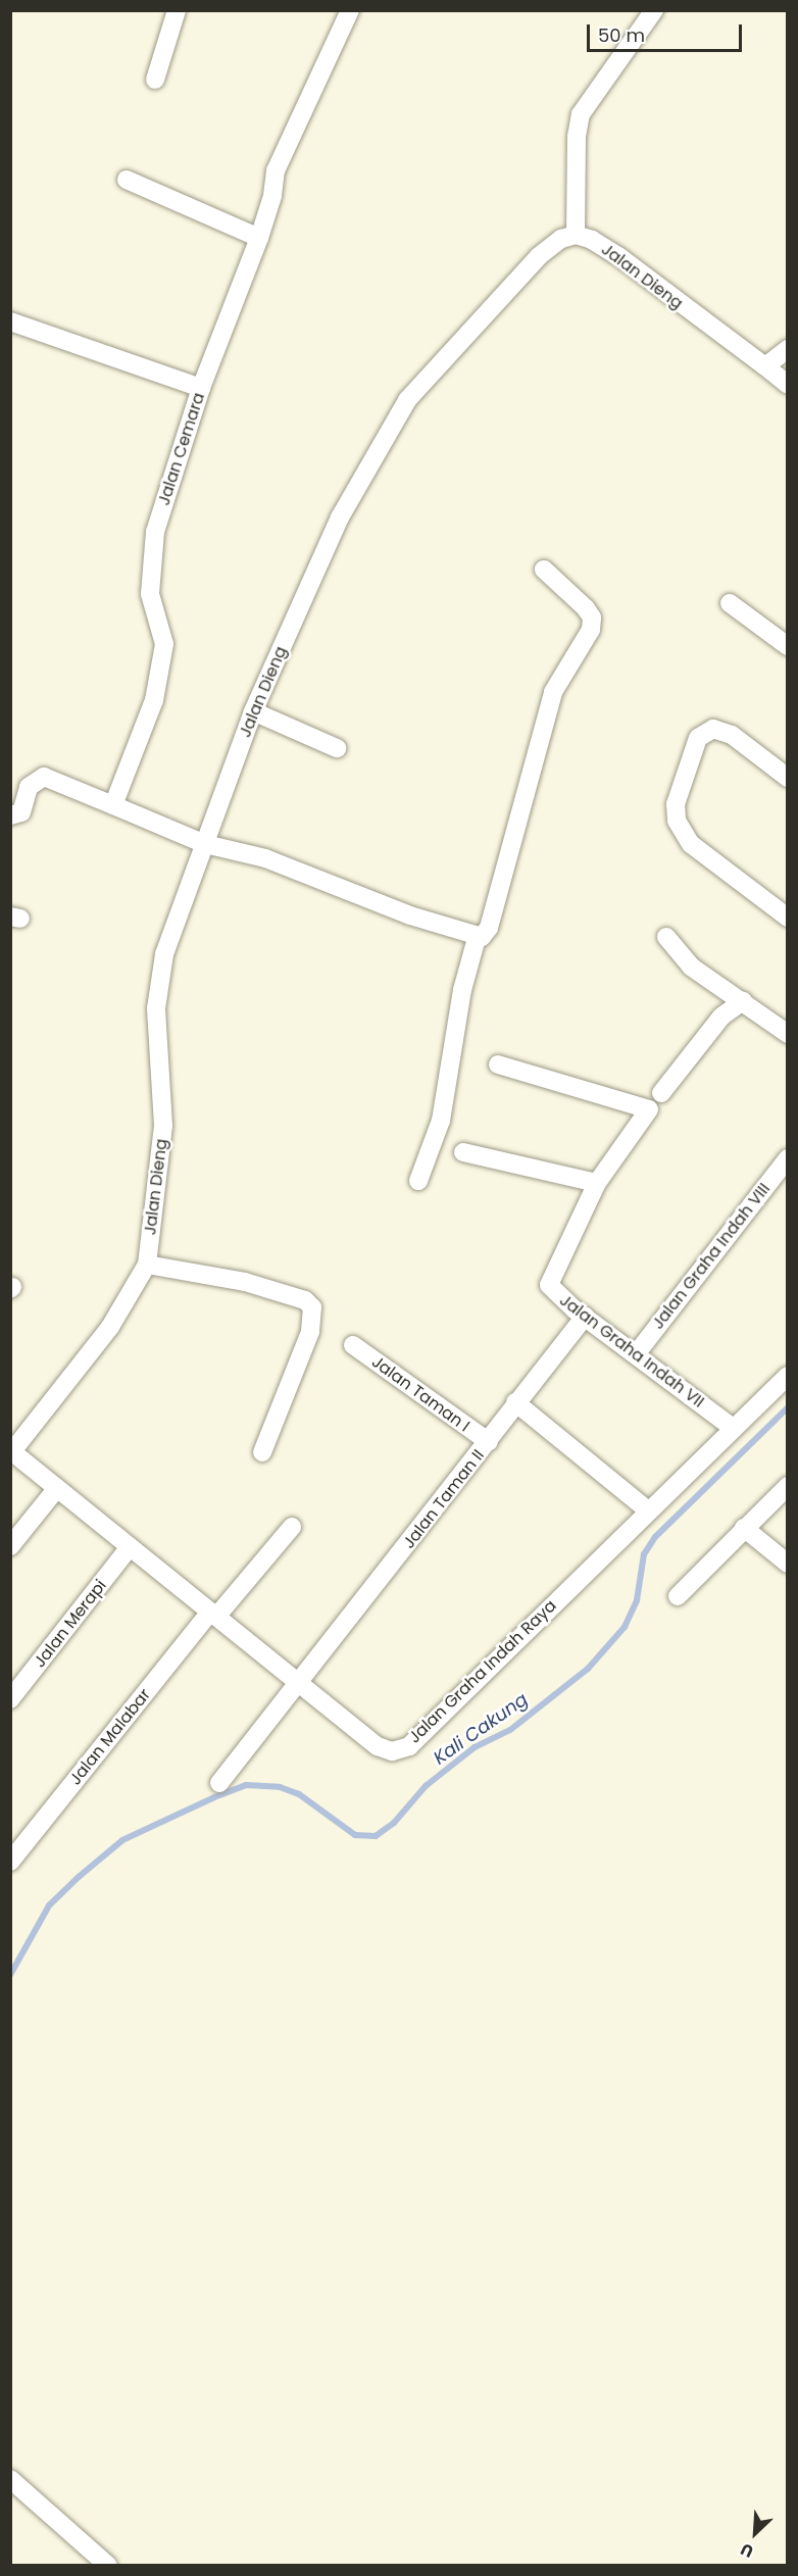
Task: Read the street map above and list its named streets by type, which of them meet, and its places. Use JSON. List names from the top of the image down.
{
  "streets": {
    "street": [
      "Jalan Dieng",
      "Jalan Cemara",
      "Jalan Graha Indah VIII",
      "Jalan Graha Indah VII",
      "Jalan Taman I",
      "Jalan Taman II",
      "Jalan Merapi",
      "Jalan Graha Indah Raya",
      "Jalan Malabar"
    ]
  },
  "crossings": [
    ["Jalan Dieng", "Jalan Graha Indah Raya"],
    ["Jalan Graha Indah VIII", "Jalan Graha Indah VII"],
    ["Jalan Graha Indah VII", "Jalan Taman II"],
    ["Jalan Graha Indah VII", "Jalan Graha Indah Raya"],
    ["Jalan Taman I", "Jalan Taman II"],
    ["Jalan Taman II", "Jalan Graha Indah Raya"],
    ["Jalan Merapi", "Jalan Graha Indah Raya"],
    ["Jalan Graha Indah Raya", "Jalan Malabar"]
  ],
  "water": ["Kali Cakung"],
  "scale_bar": "50 m",
  "north": "bottom left"
}
